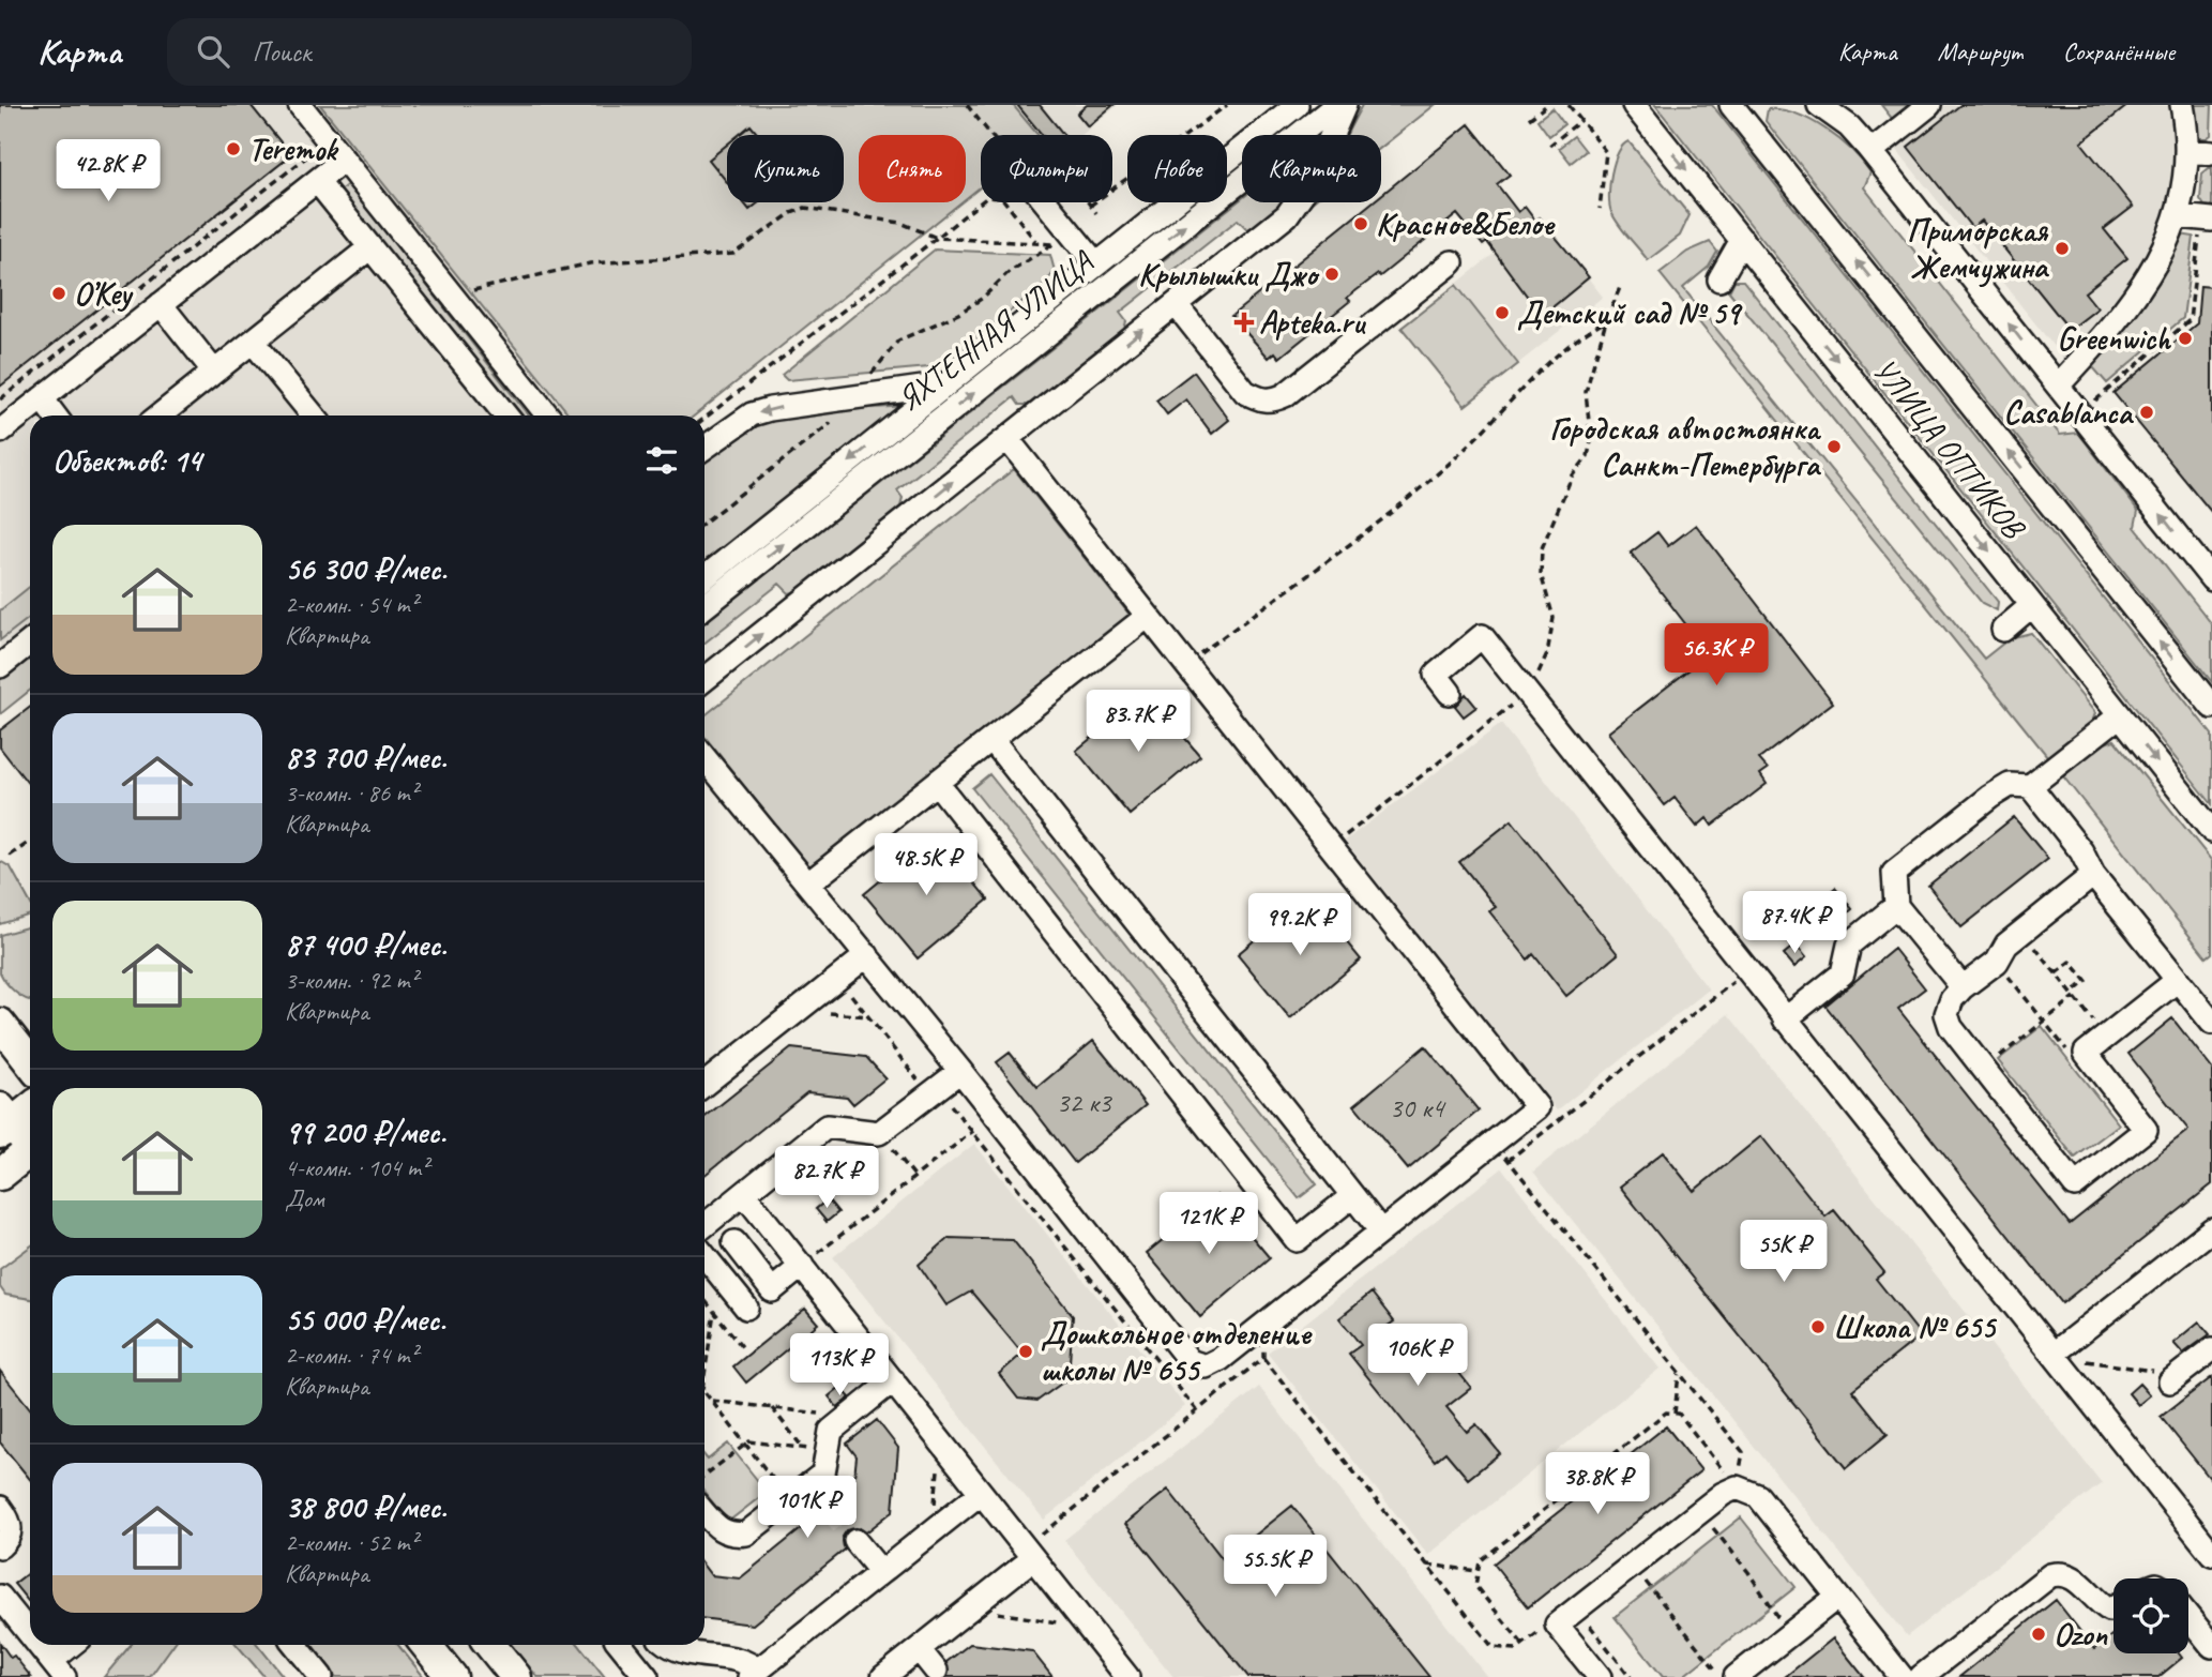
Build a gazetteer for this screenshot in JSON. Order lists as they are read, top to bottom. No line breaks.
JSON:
{"streets":{"street":["ЯХТЕННАЯ УЛИЦА","УЛИЦА ОПТИКОВ"]},"places":{"other":["Teremok","Красное&Белое","Приморская Жемчужина","Крылышки Джо","O’Key","Детский сад № 59","Greenwich","Casablanca","Городская автостоянка Санкт-Петербурга","Школа № 655","Дошкольное отделение школы № 655","Ozon"],"health":["Apteka.ru"]},"house_numbers":["32 к3","30 к4"],"page":{"header":"Карта","search":"Поиск","nav":["Карта","Маршрут","Сохранённые"],"chip":["Купить","Снять","Фильтры","Новое","Квартира"],"price":["42.8K ₽","56.3K ₽","83.7K ₽","48.5K ₽","87.4K ₽","99.2K ₽","82.7K ₽","121K ₽","55K ₽","106K ₽","113K ₽","38.8K ₽","101K ₽","55.5K ₽"],"heading":"Объектов: 14","list":[{"name":"56 300 ₽/мес.","note":"2-комн. · 54 m² · Квартира"},{"name":"83 700 ₽/мес.","note":"3-комн. · 86 m² · Квартира"},{"name":"87 400 ₽/мес.","note":"3-комн. · 92 m² · Квартира"},{"name":"99 200 ₽/мес.","note":"4-комн. · 104 m² · Дом"},{"name":"55 000 ₽/мес.","note":"2-комн. · 74 m² · Квартира"},{"name":"38 800 ₽/мес.","note":"2-комн. · 52 m² · Квартира"}]}}
